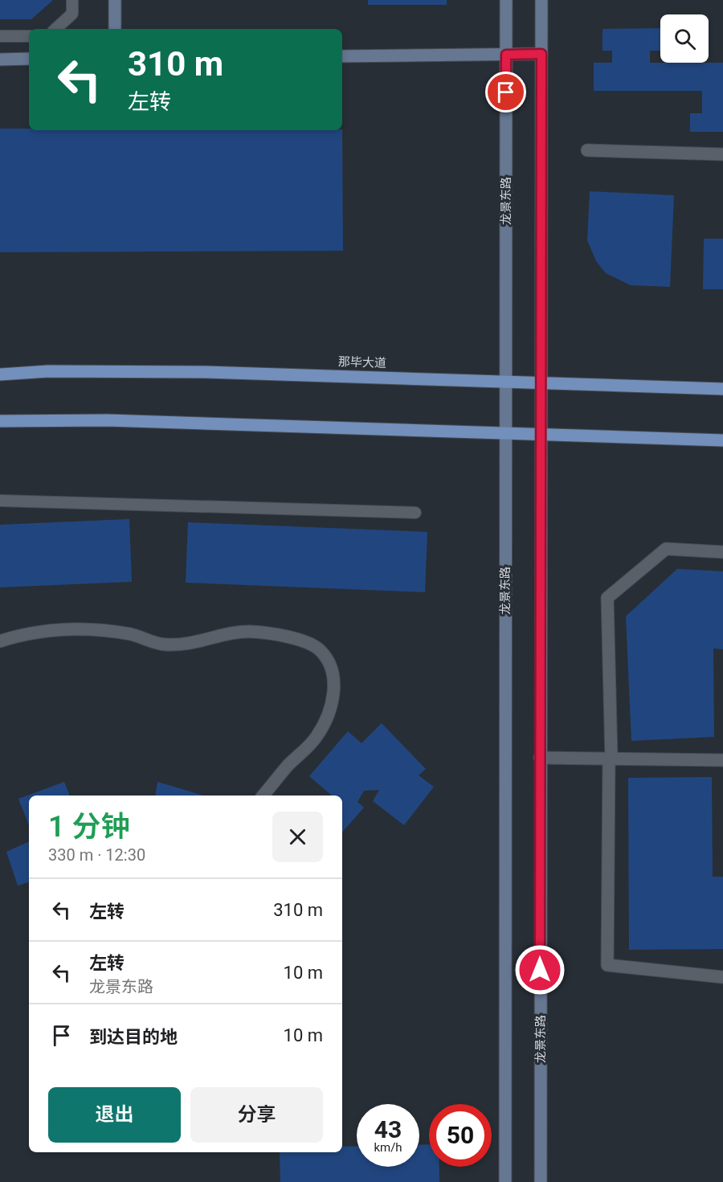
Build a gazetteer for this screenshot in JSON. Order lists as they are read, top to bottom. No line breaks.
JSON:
{"streets":{"main road":["龙景东路","那毕大道"]},"crossings":[["龙景东路","那毕大道"]],"page":{"turn":["310 m","左转"],"heading":["1 分钟","330 m · 12:30"],"list":[{"name":"左转","value":"310 m"},{"name":"左转","note":"龙景东路","value":"10 m"},{"name":"到达目的地","value":"10 m"}],"buttons":["退出","分享"],"speed":"43 km/h","limit":"50"}}
